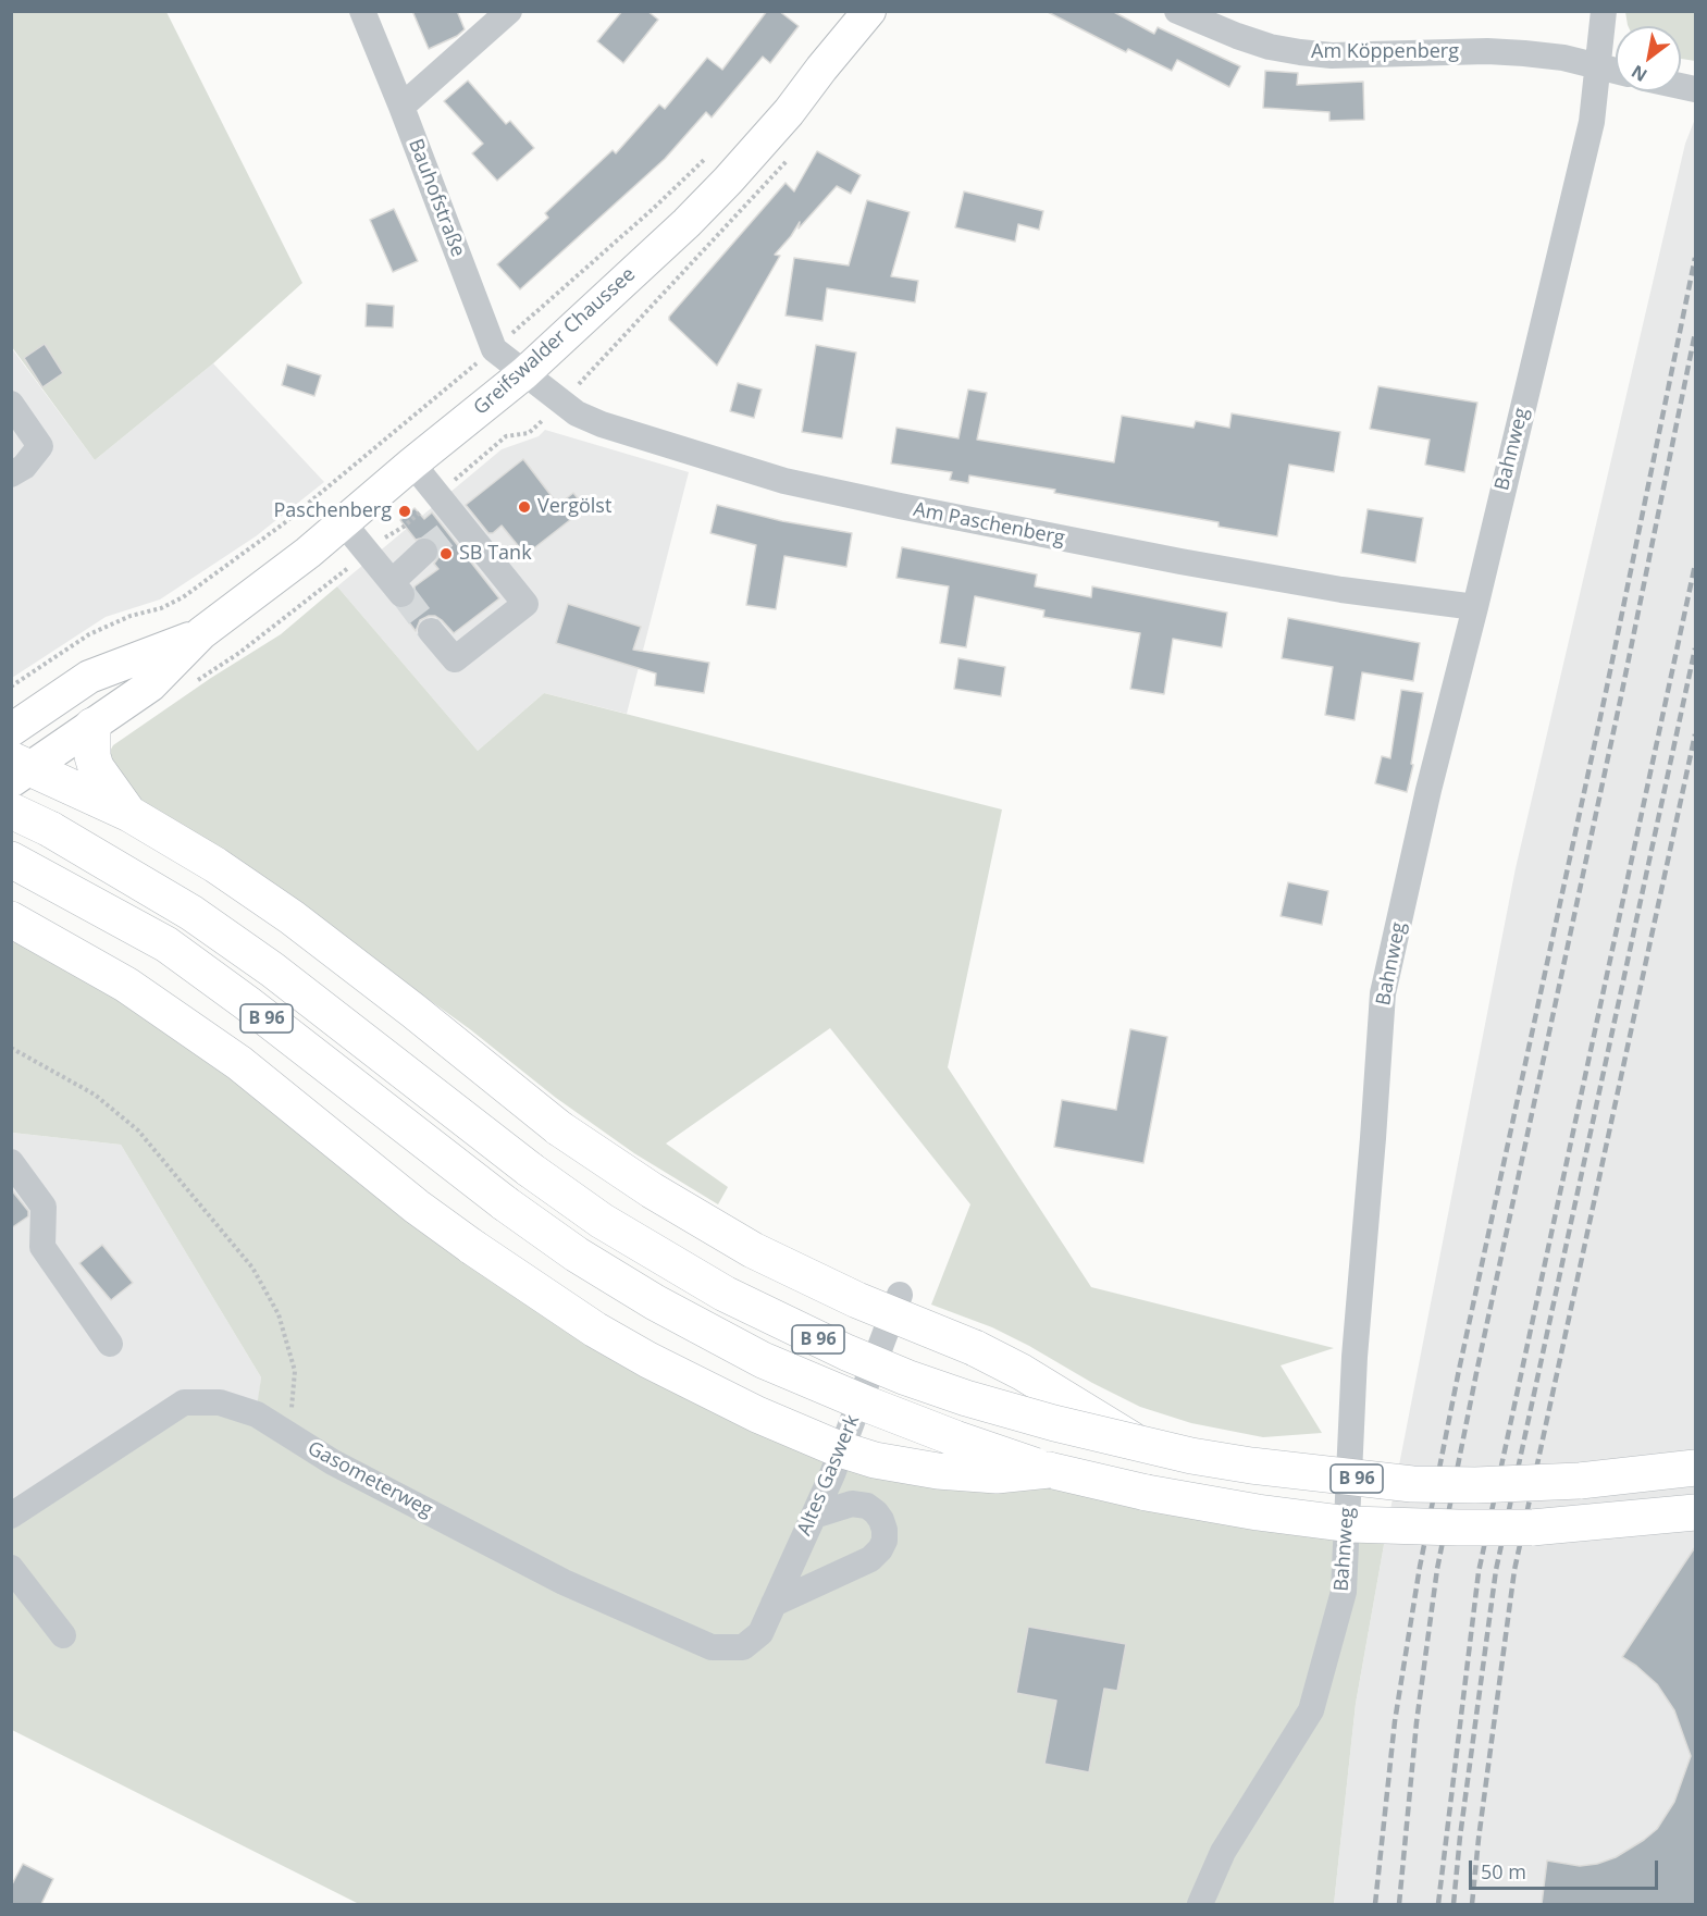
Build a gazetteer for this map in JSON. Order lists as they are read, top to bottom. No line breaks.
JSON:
{"streets":{"highway":["B 96"],"main road":["Greifswalder Chaussee"],"street":["Am Köppenberg","Bauhofstraße","Bahnweg","Am Paschenberg","Altes Gaswerk","Gasometerweg"]},"crossings":[["Am Köppenberg","Bahnweg"],["Greifswalder Chaussee","Am Paschenberg"],["Bahnweg","Am Paschenberg"],["Altes Gaswerk","Gasometerweg"]],"places":["Vergölst","Paschenberg","SB Tank"],"scale_bar":"50 m","north":"bottom left"}
